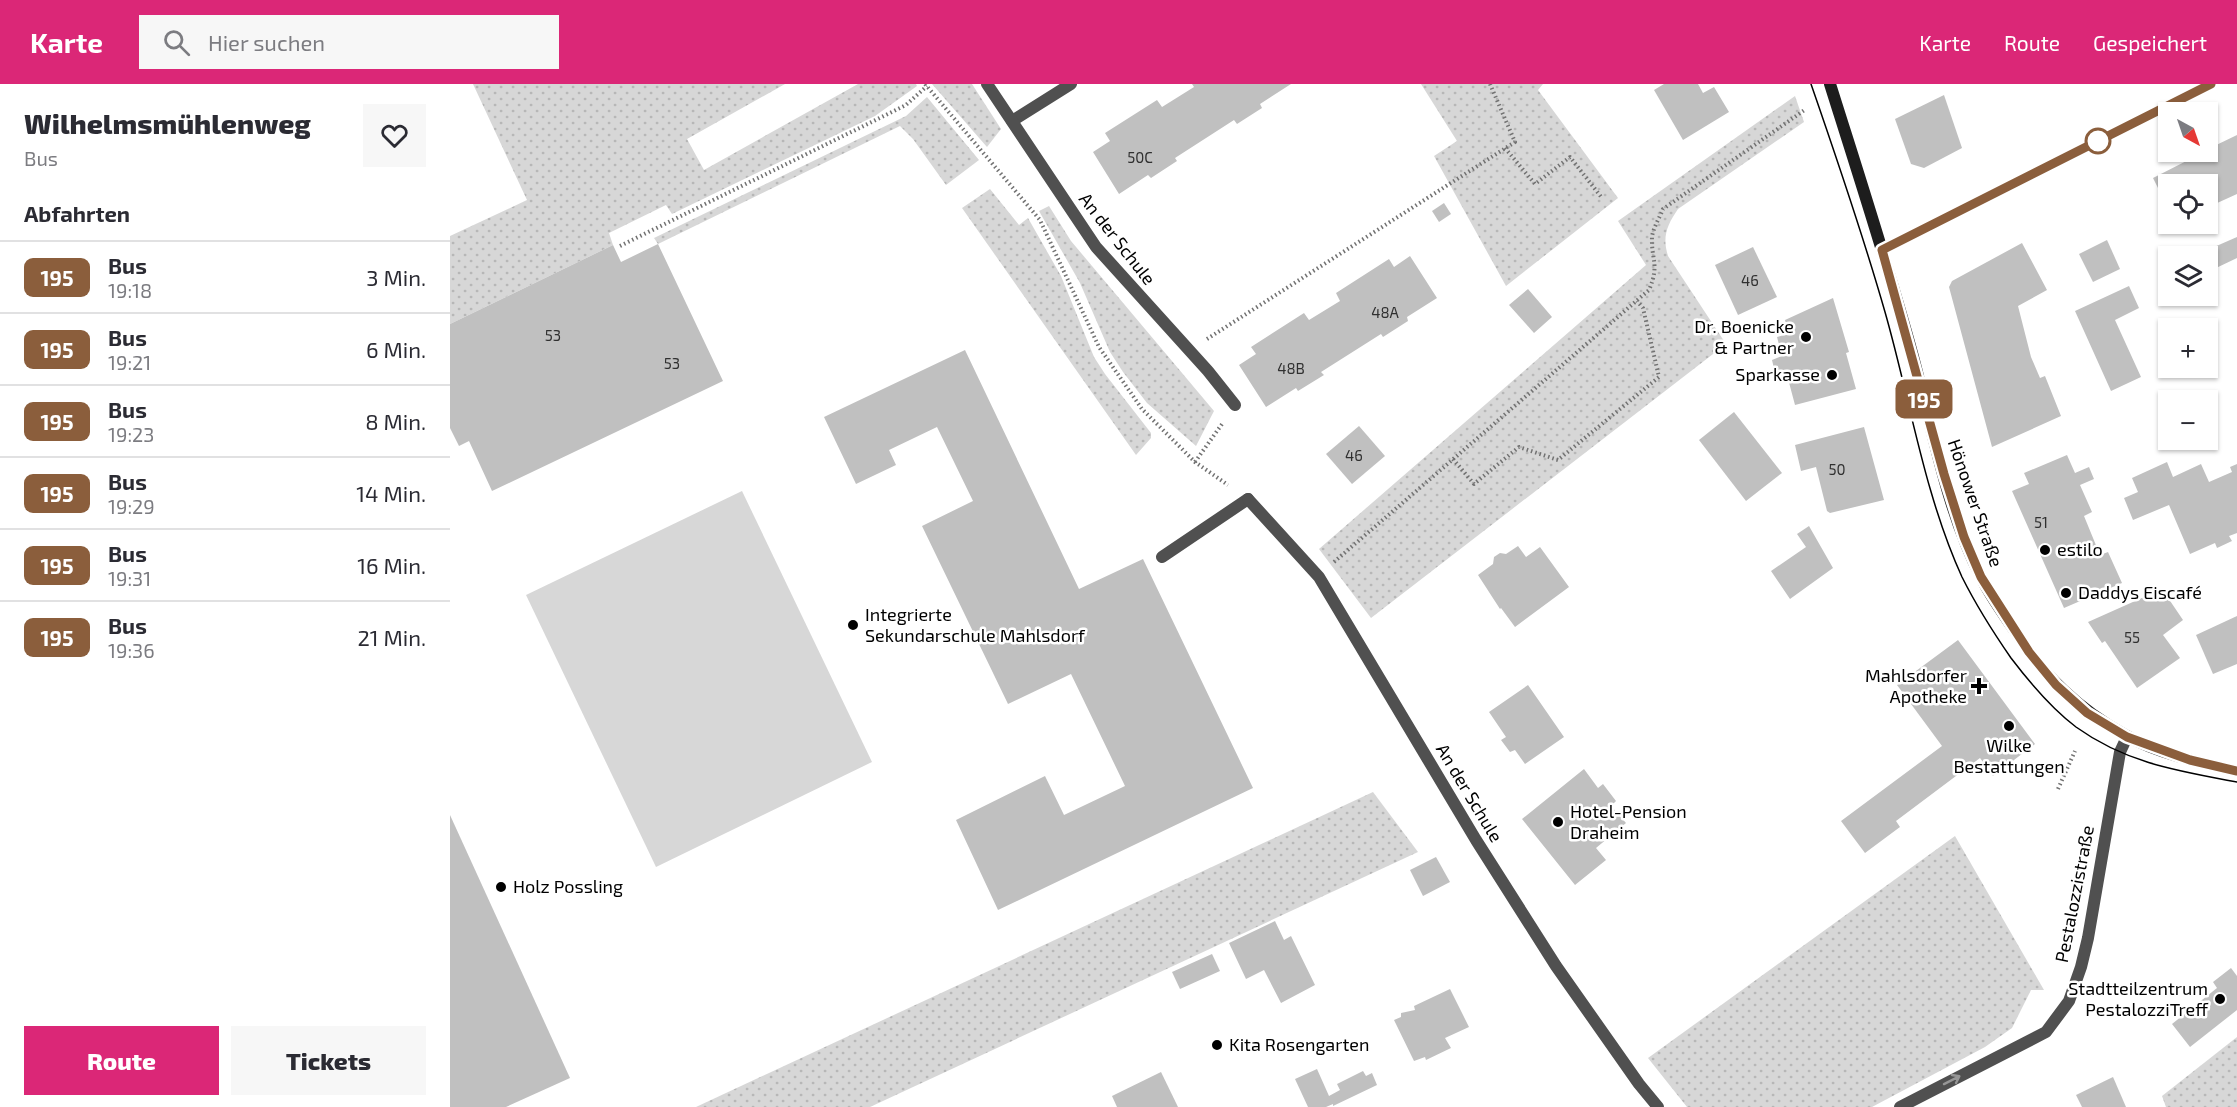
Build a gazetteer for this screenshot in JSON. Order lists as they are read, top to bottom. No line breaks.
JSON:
{"streets":{"main road":["Hönower Straße"],"street":["An der Schule","Pestalozzistraße"]},"crossings":[["Hönower Straße","Pestalozzistraße"]],"one_way":["Pestalozzistraße"],"places":{"other":["Dr. Boenicke & Partner","Sparkasse","estilo","Daddys Eiscafé","Integrierte Sekundarschule Mahlsdorf","Wilke Bestattungen","Hotel-Pension Draheim","Holz Possling","Stadtteilzentrum PestalozziTreff","Kita Rosengarten"],"health":["Mahlsdorfer Apotheke"]},"lines":["bus line 195"],"house_numbers":["50C","46","48A","53","53","48B","46","50","51","55"],"north":"bottom right","page":{"header":"Karte","search":"Hier suchen","nav":["Karte","Route","Gespeichert"],"heading":[["Wilhelmsmühlenweg","Bus"],"Abfahrten"],"on_map":"195","map_buttons":["+","−"],"list":[{"mark":"195","name":"Bus","note":"19:18","value":"3 Min."},{"mark":"195","name":"Bus","note":"19:21","value":"6 Min."},{"mark":"195","name":"Bus","note":"19:23","value":"8 Min."},{"mark":"195","name":"Bus","note":"19:29","value":"14 Min."},{"mark":"195","name":"Bus","note":"19:31","value":"16 Min."},{"mark":"195","name":"Bus","note":"19:36","value":"21 Min."}],"buttons":["Route","Tickets"]}}
